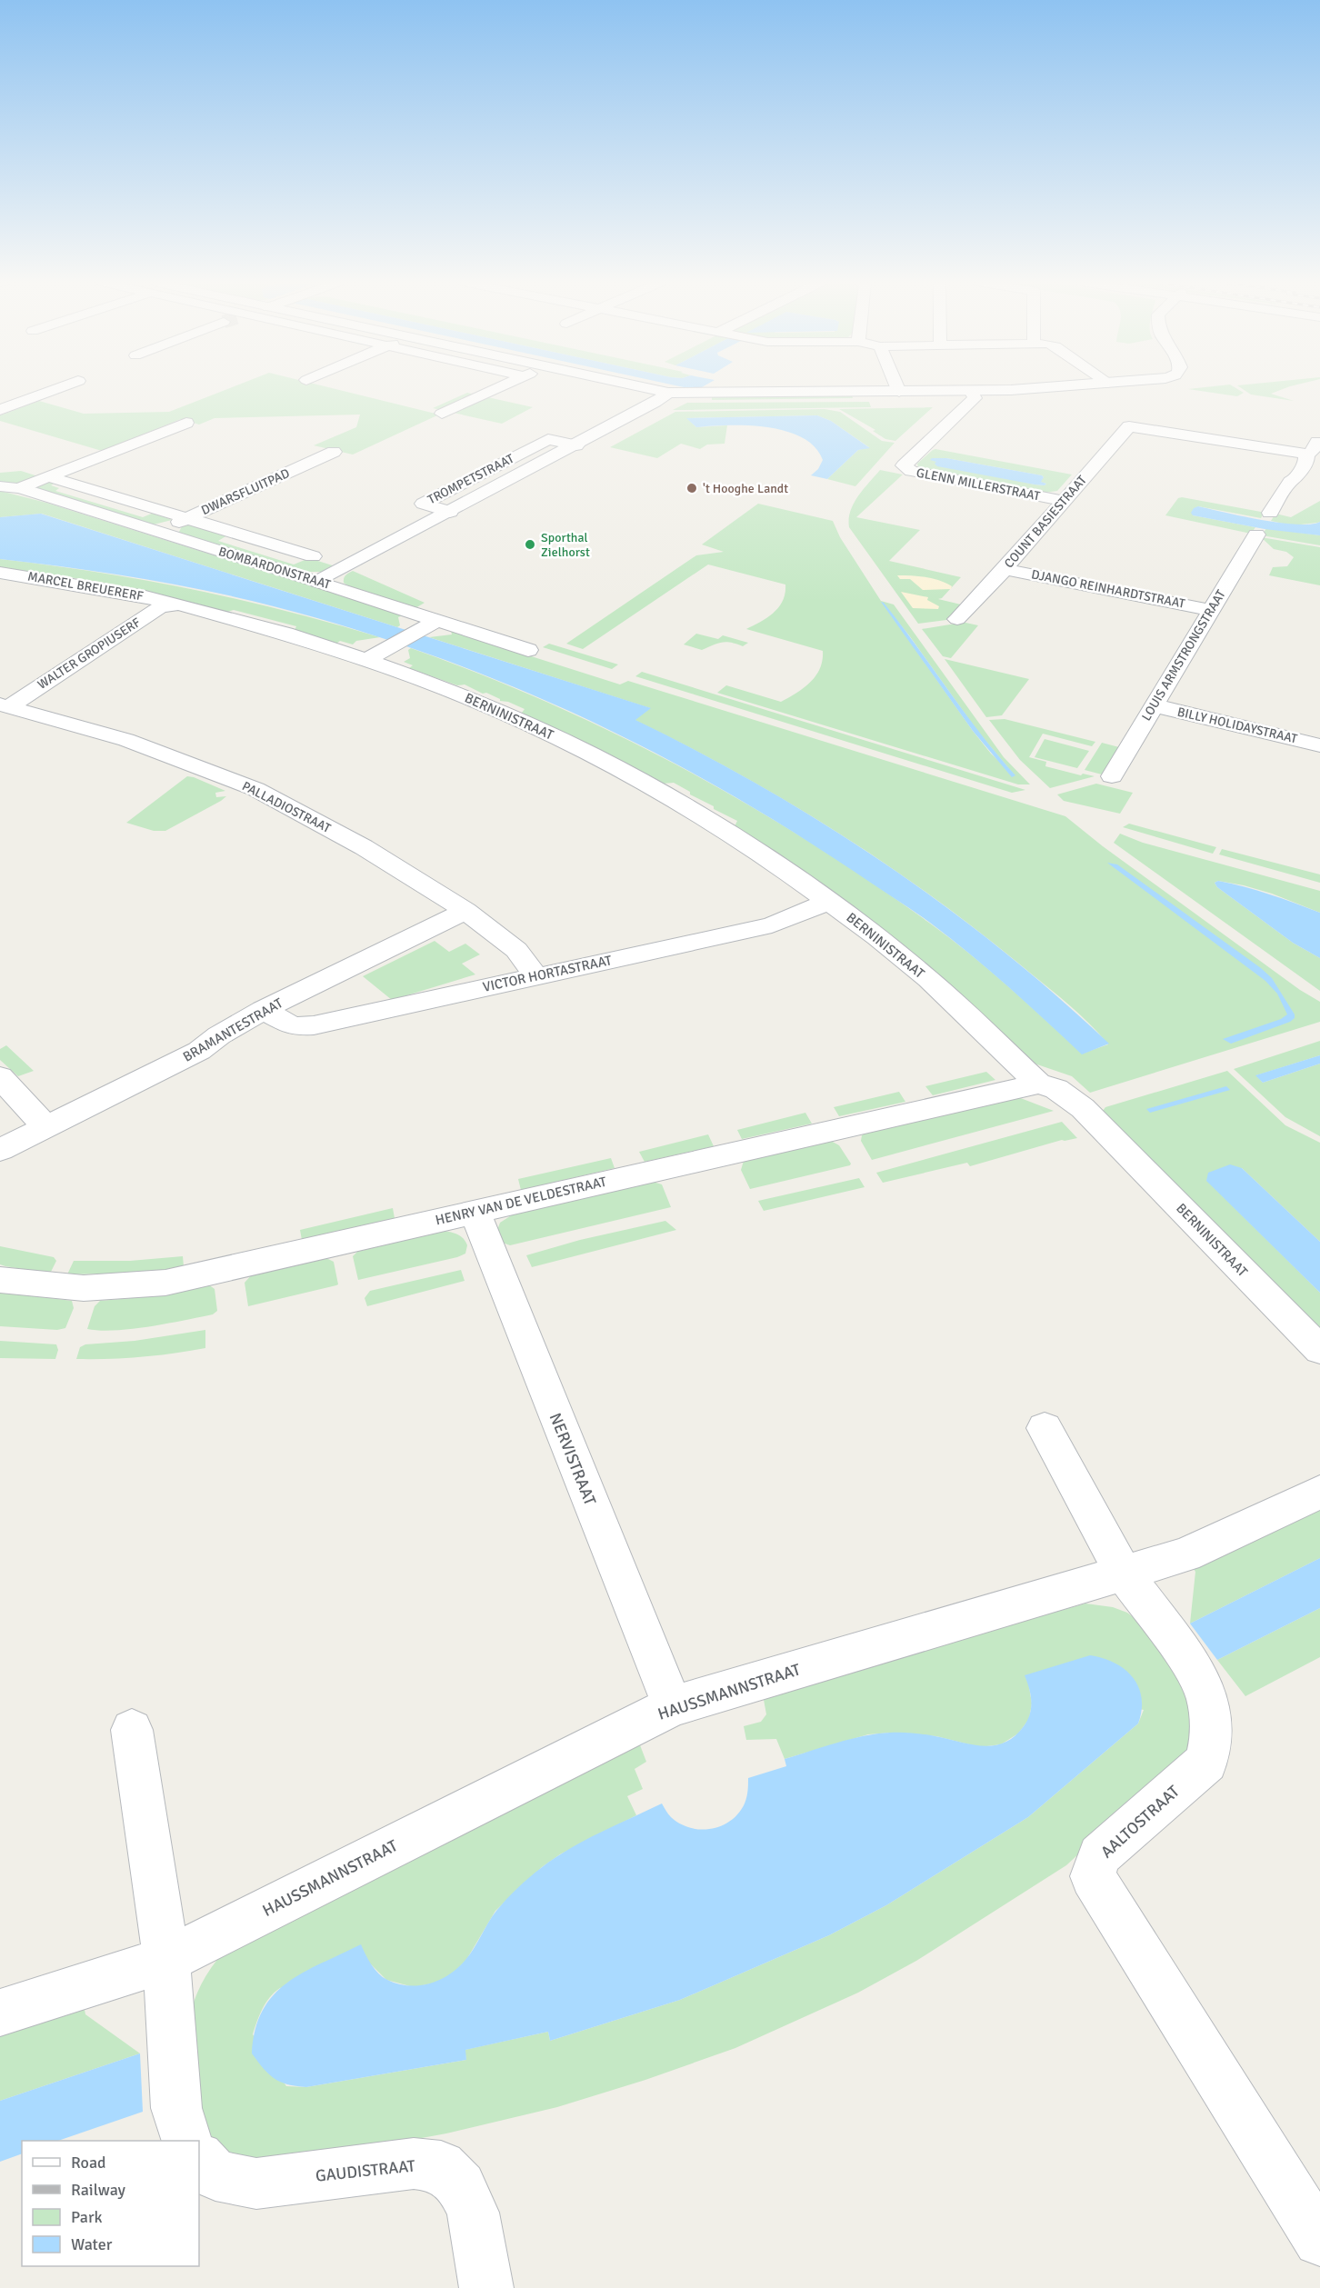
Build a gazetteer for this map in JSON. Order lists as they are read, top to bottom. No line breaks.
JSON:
{"streets":{"street":["TROMPETSTRAAT","GLENN MILLERSTRAAT","DWARSFLUITPAD","COUNT BASIESTRAAT","BOMBARDONSTRAAT","MARCEL BREUERERF","DJANGO REINHARDTSTRAAT","WALTER GROPIUSERF","LOUIS ARMSTRONGSTRAAT","BERNINISTRAAT","BILLY HOLIDAYSTRAAT","PALLADIOSTRAAT","VICTOR HORTASTRAAT","BRAMANTESTRAAT","HENRY VAN DE VELDESTRAAT","NERVISTRAAT","HAUSSMANNSTRAAT","AALTOSTRAAT","GAUDISTRAAT"]},"crossings":[["TROMPETSTRAAT","BOMBARDONSTRAAT"],["GLENN MILLERSTRAAT","COUNT BASIESTRAAT"],["DWARSFLUITPAD","BOMBARDONSTRAAT"],["COUNT BASIESTRAAT","DJANGO REINHARDTSTRAAT"],["MARCEL BREUERERF","WALTER GROPIUSERF"],["MARCEL BREUERERF","BERNINISTRAAT"],["DJANGO REINHARDTSTRAAT","LOUIS ARMSTRONGSTRAAT"],["WALTER GROPIUSERF","BERNINISTRAAT"],["WALTER GROPIUSERF","PALLADIOSTRAAT"],["LOUIS ARMSTRONGSTRAAT","BILLY HOLIDAYSTRAAT"],["BERNINISTRAAT","VICTOR HORTASTRAAT"],["BERNINISTRAAT","HENRY VAN DE VELDESTRAAT"],["PALLADIOSTRAAT","VICTOR HORTASTRAAT"],["PALLADIOSTRAAT","BRAMANTESTRAAT"],["VICTOR HORTASTRAAT","BRAMANTESTRAAT"],["HENRY VAN DE VELDESTRAAT","NERVISTRAAT"],["NERVISTRAAT","HAUSSMANNSTRAAT"],["HAUSSMANNSTRAAT","AALTOSTRAAT"]],"places":["'t Hooghe Landt","Sporthal Zielhorst"],"legend":["Road","Railway","Park","Water"]}
